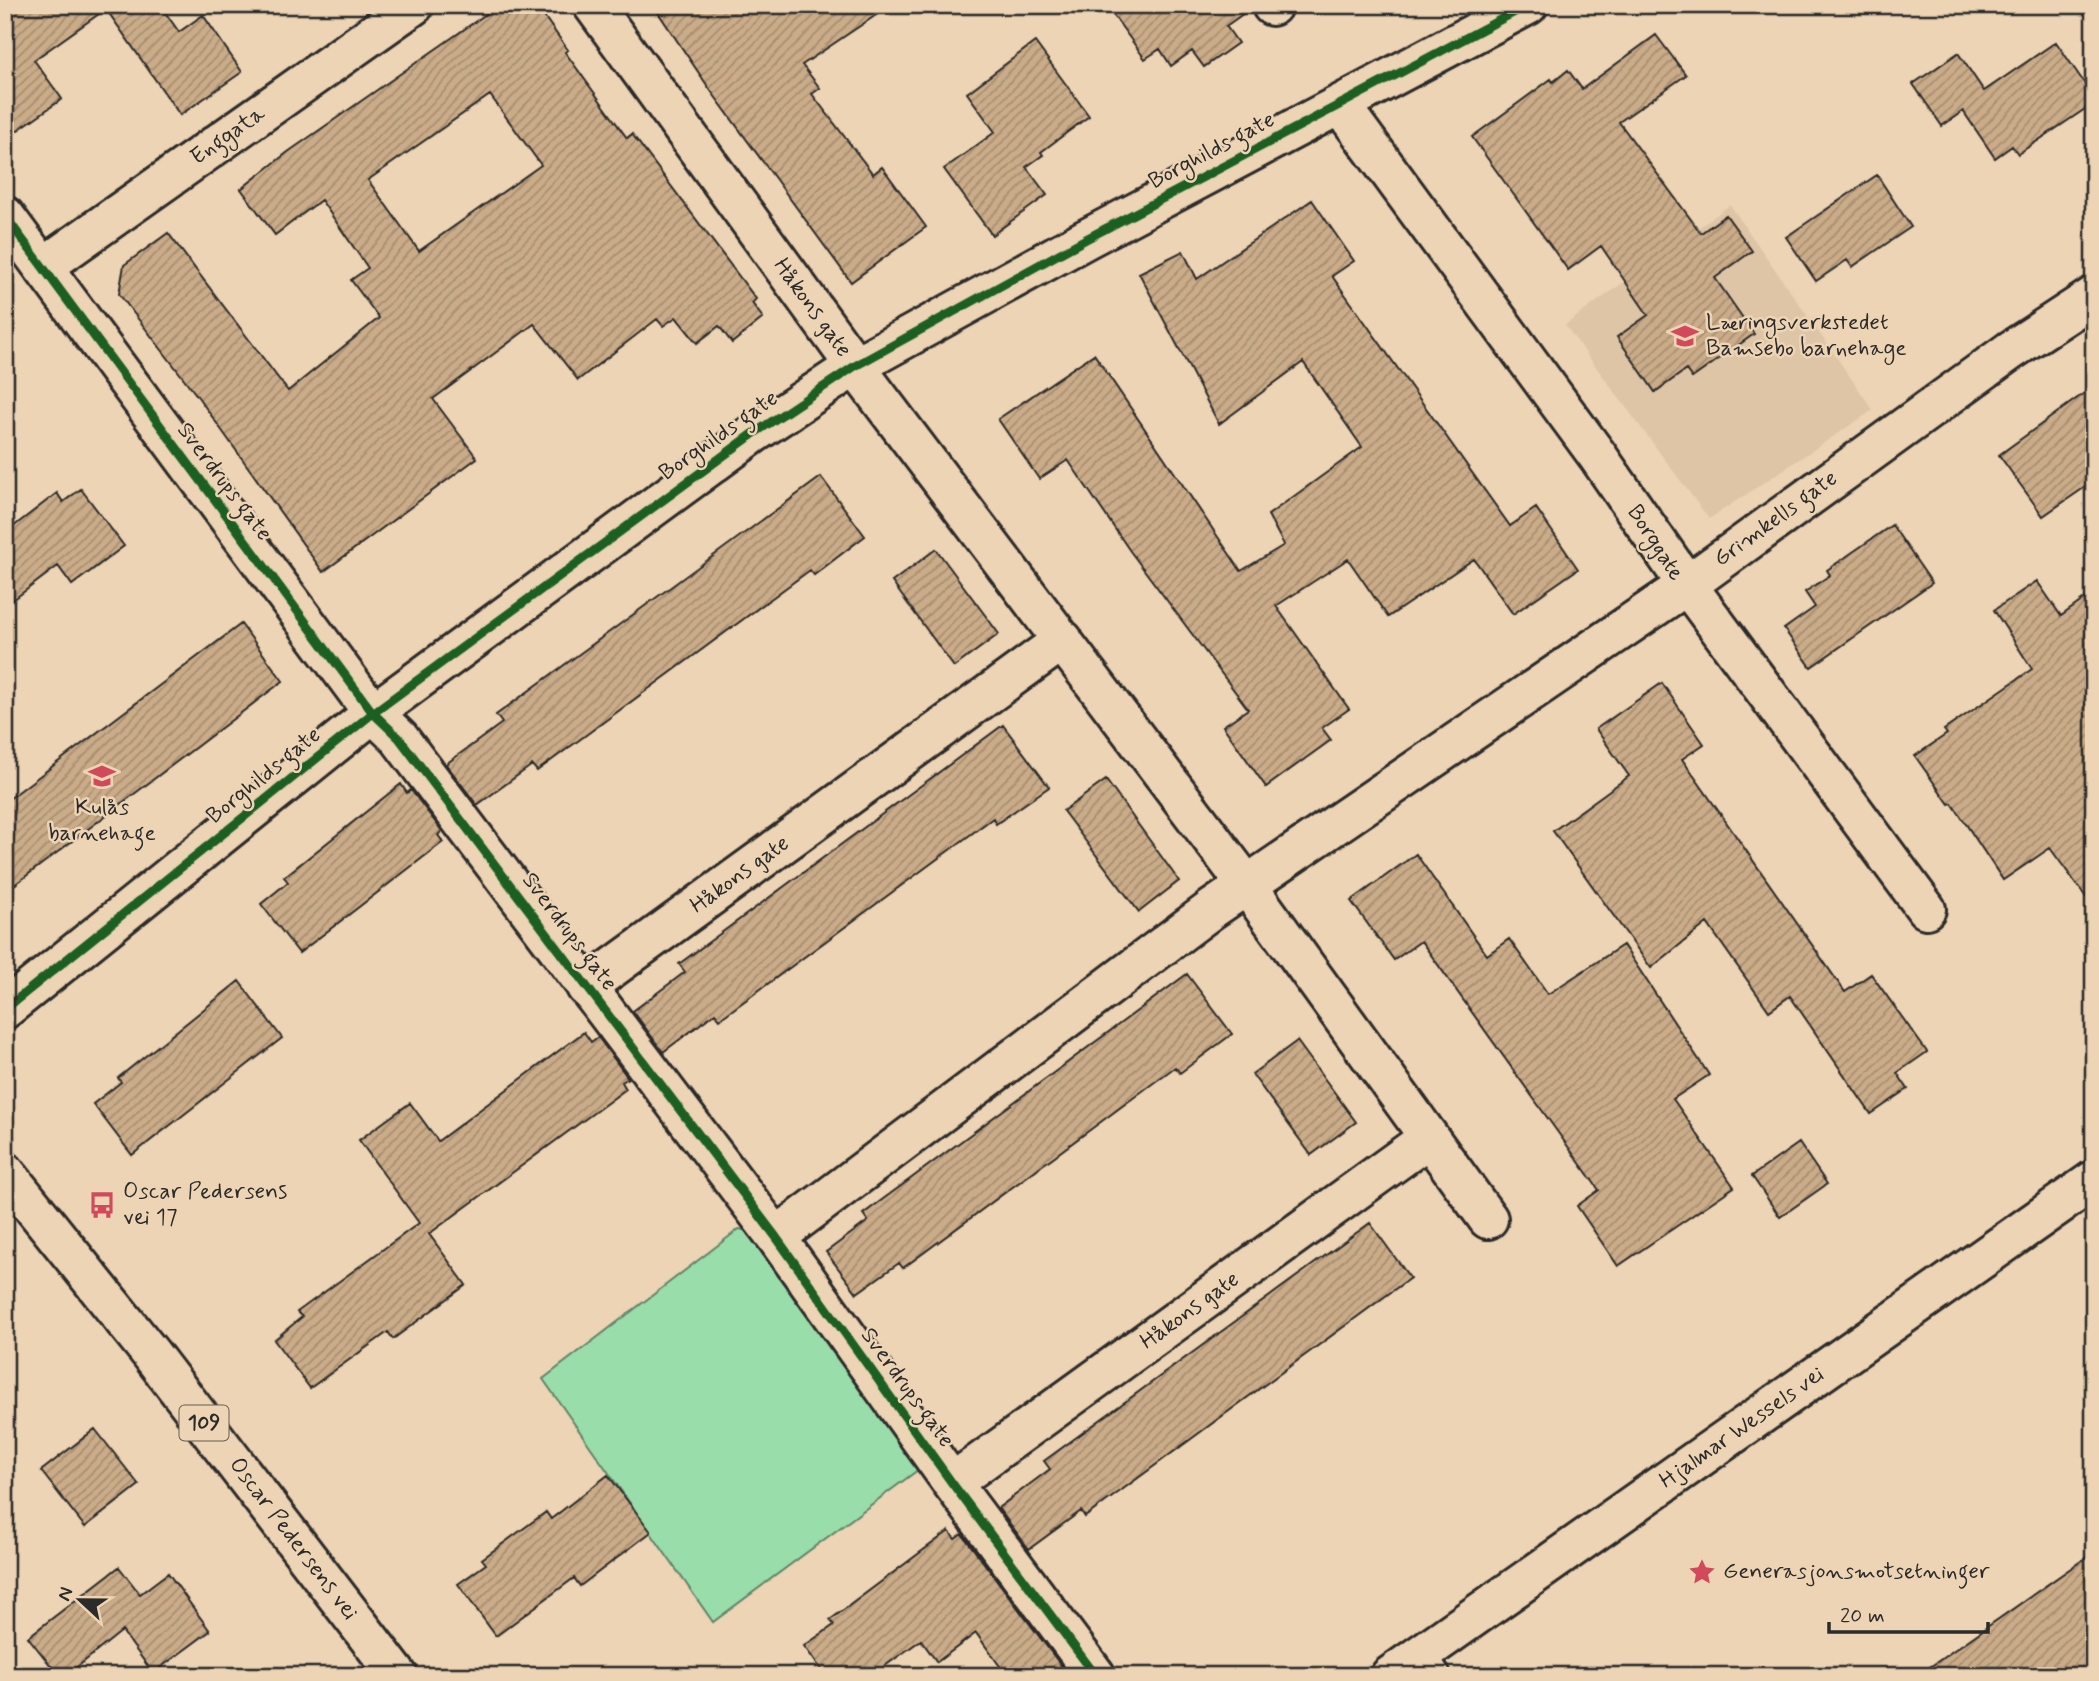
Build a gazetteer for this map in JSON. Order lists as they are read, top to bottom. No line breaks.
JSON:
{"streets":{"street":["Enggata","Borghilds gate","Håkons gate","Sverdrups gate","Grimkells gate","Borggate","109","Hjalmar Wessels vei","Oscar Pedersens vei"]},"crossings":[["Enggata","Sverdrups gate"],["Borghilds gate","Håkons gate"],["Borghilds gate","Sverdrups gate"],["Borghilds gate","Borggate"],["Håkons gate","Sverdrups gate"],["Håkons gate","Borggate"],["Grimkells gate","Borggate"]],"places":{"school or university":["Læringsverkstedet Bamsebo barnehage","Kulås barnehage"],"bus stop":["Oscar Pedersens vei 17"],"place":["Generasjonsmotsetninger"]},"scale_bar":"20 m","north":"left"}
